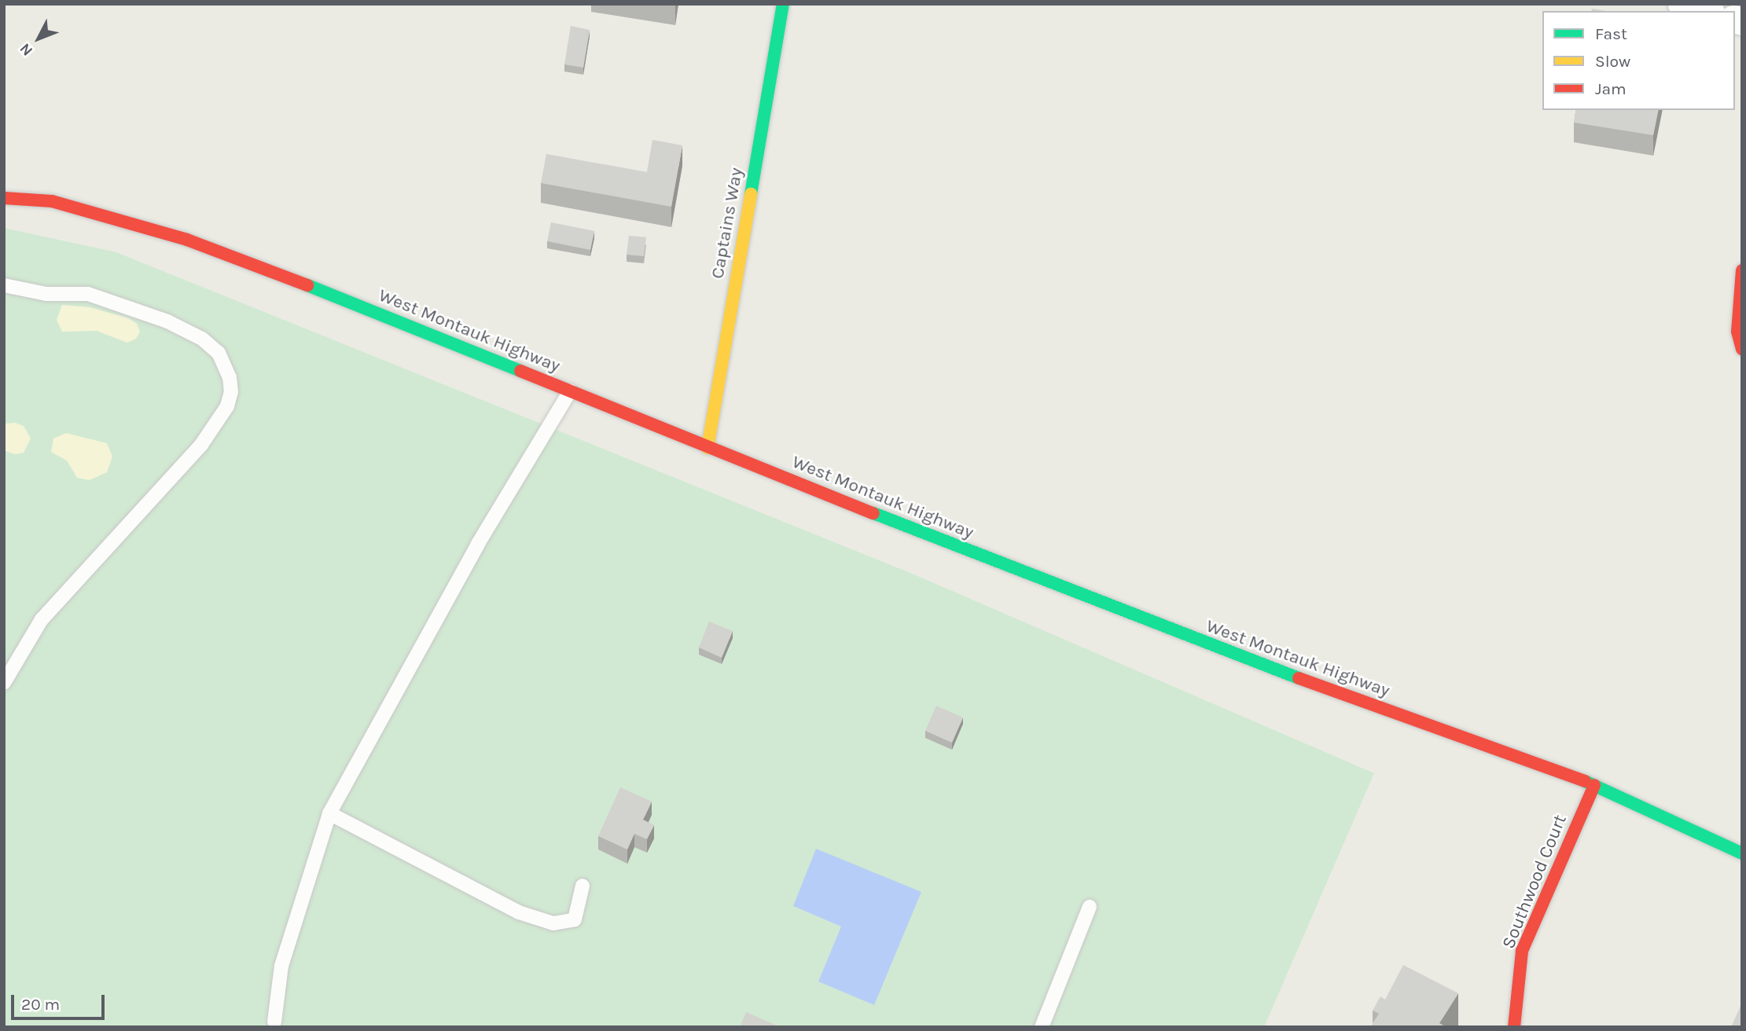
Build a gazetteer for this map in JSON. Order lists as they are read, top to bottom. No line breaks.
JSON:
{"streets":{"main road":["Captains Way","West Montauk Highway","Southwood Court"]},"crossings":[["Captains Way","West Montauk Highway"],["West Montauk Highway","Southwood Court"]],"legend":["Fast","Slow","Jam"],"scale_bar":"20 m","north":"bottom left"}
